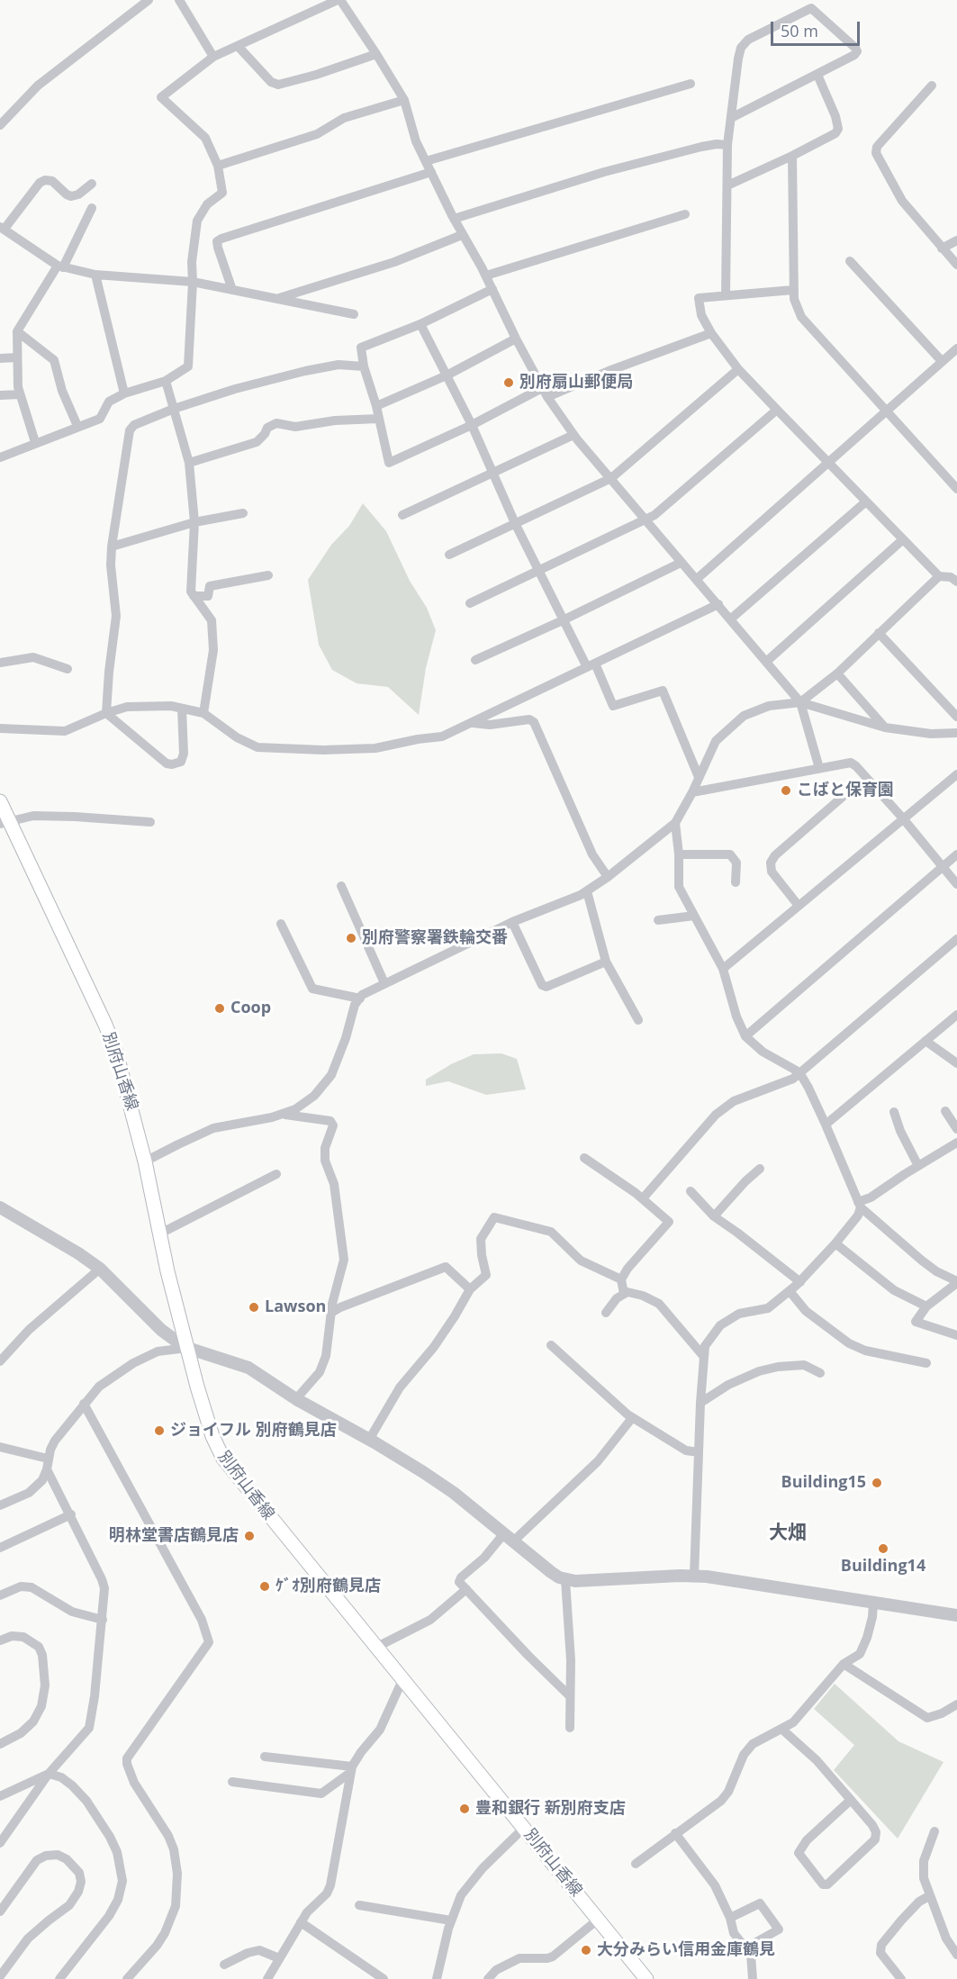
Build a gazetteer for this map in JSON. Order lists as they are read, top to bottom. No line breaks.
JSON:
{"streets":{"main road":["別府山香線"]},"districts":["大畑"],"places":["別府扇山郵便局","こばと保育園","別府警察署鉄輪交番","Coop","Lawson","ジョイフル 別府鶴見店","Building15","明林堂書店鶴見店","Building14","ｹﾞｵ別府鶴見店","豊和銀行 新別府支店","大分みらい信用金庫鶴見"],"scale_bar":"50 m"}
